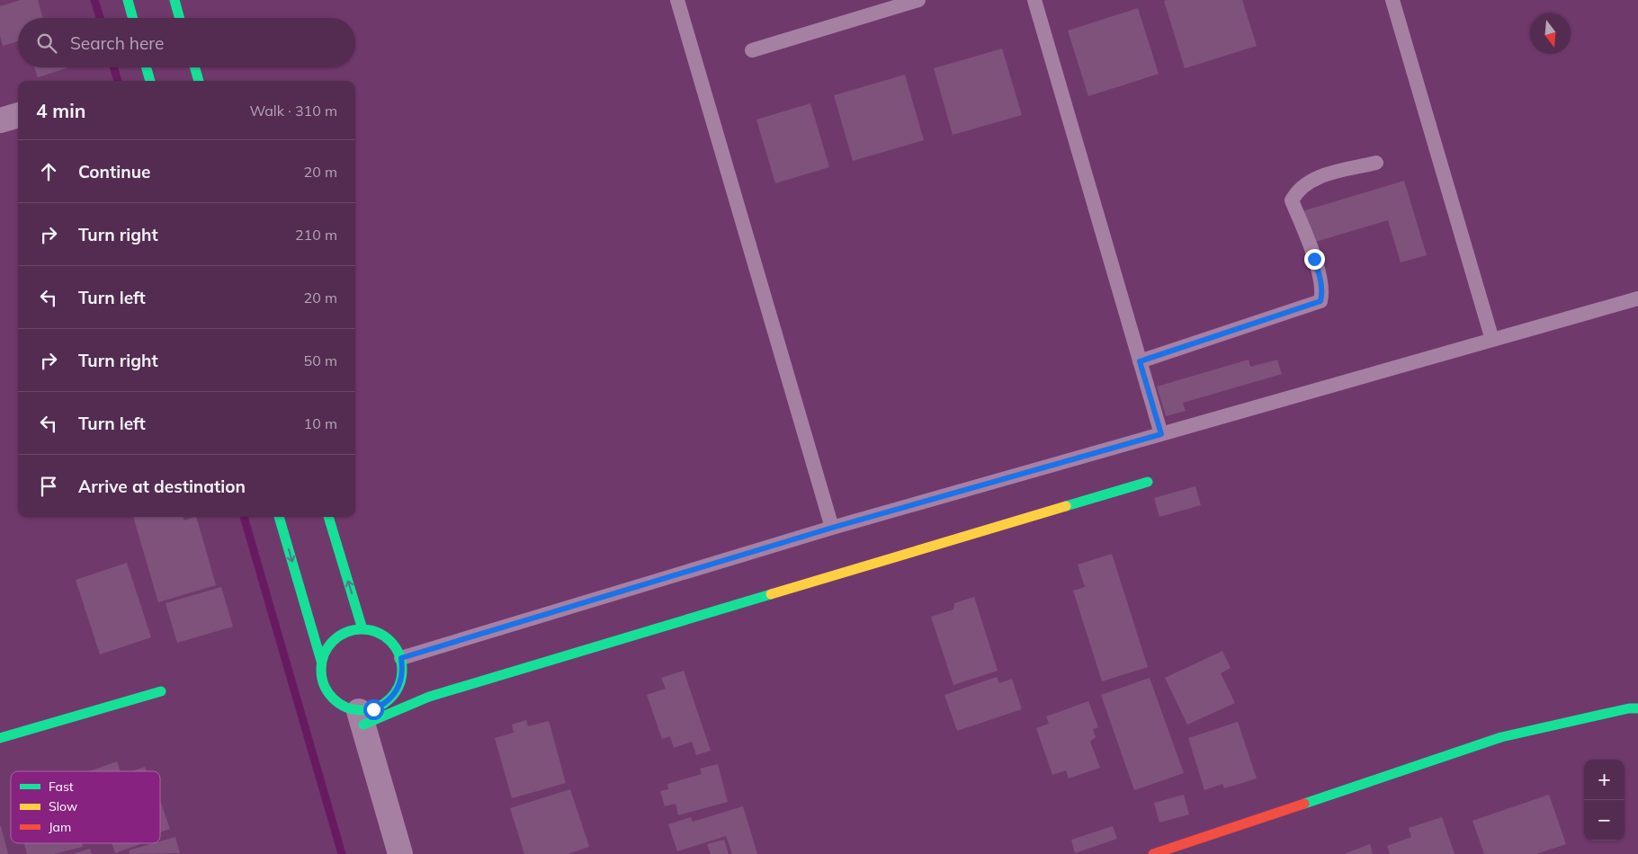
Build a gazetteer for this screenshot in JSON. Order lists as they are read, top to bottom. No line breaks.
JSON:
{"legend":["Fast","Slow","Jam"],"north":"bottom","page":{"search":"Search here","heading":["4 min","Walk · 310 m"],"list":[["Continue","20 m"],["Turn right","210 m"],["Turn left","20 m"],["Turn right","50 m"],["Turn left","10 m"],"Arrive at destination"],"map_buttons":["+","−"]}}
